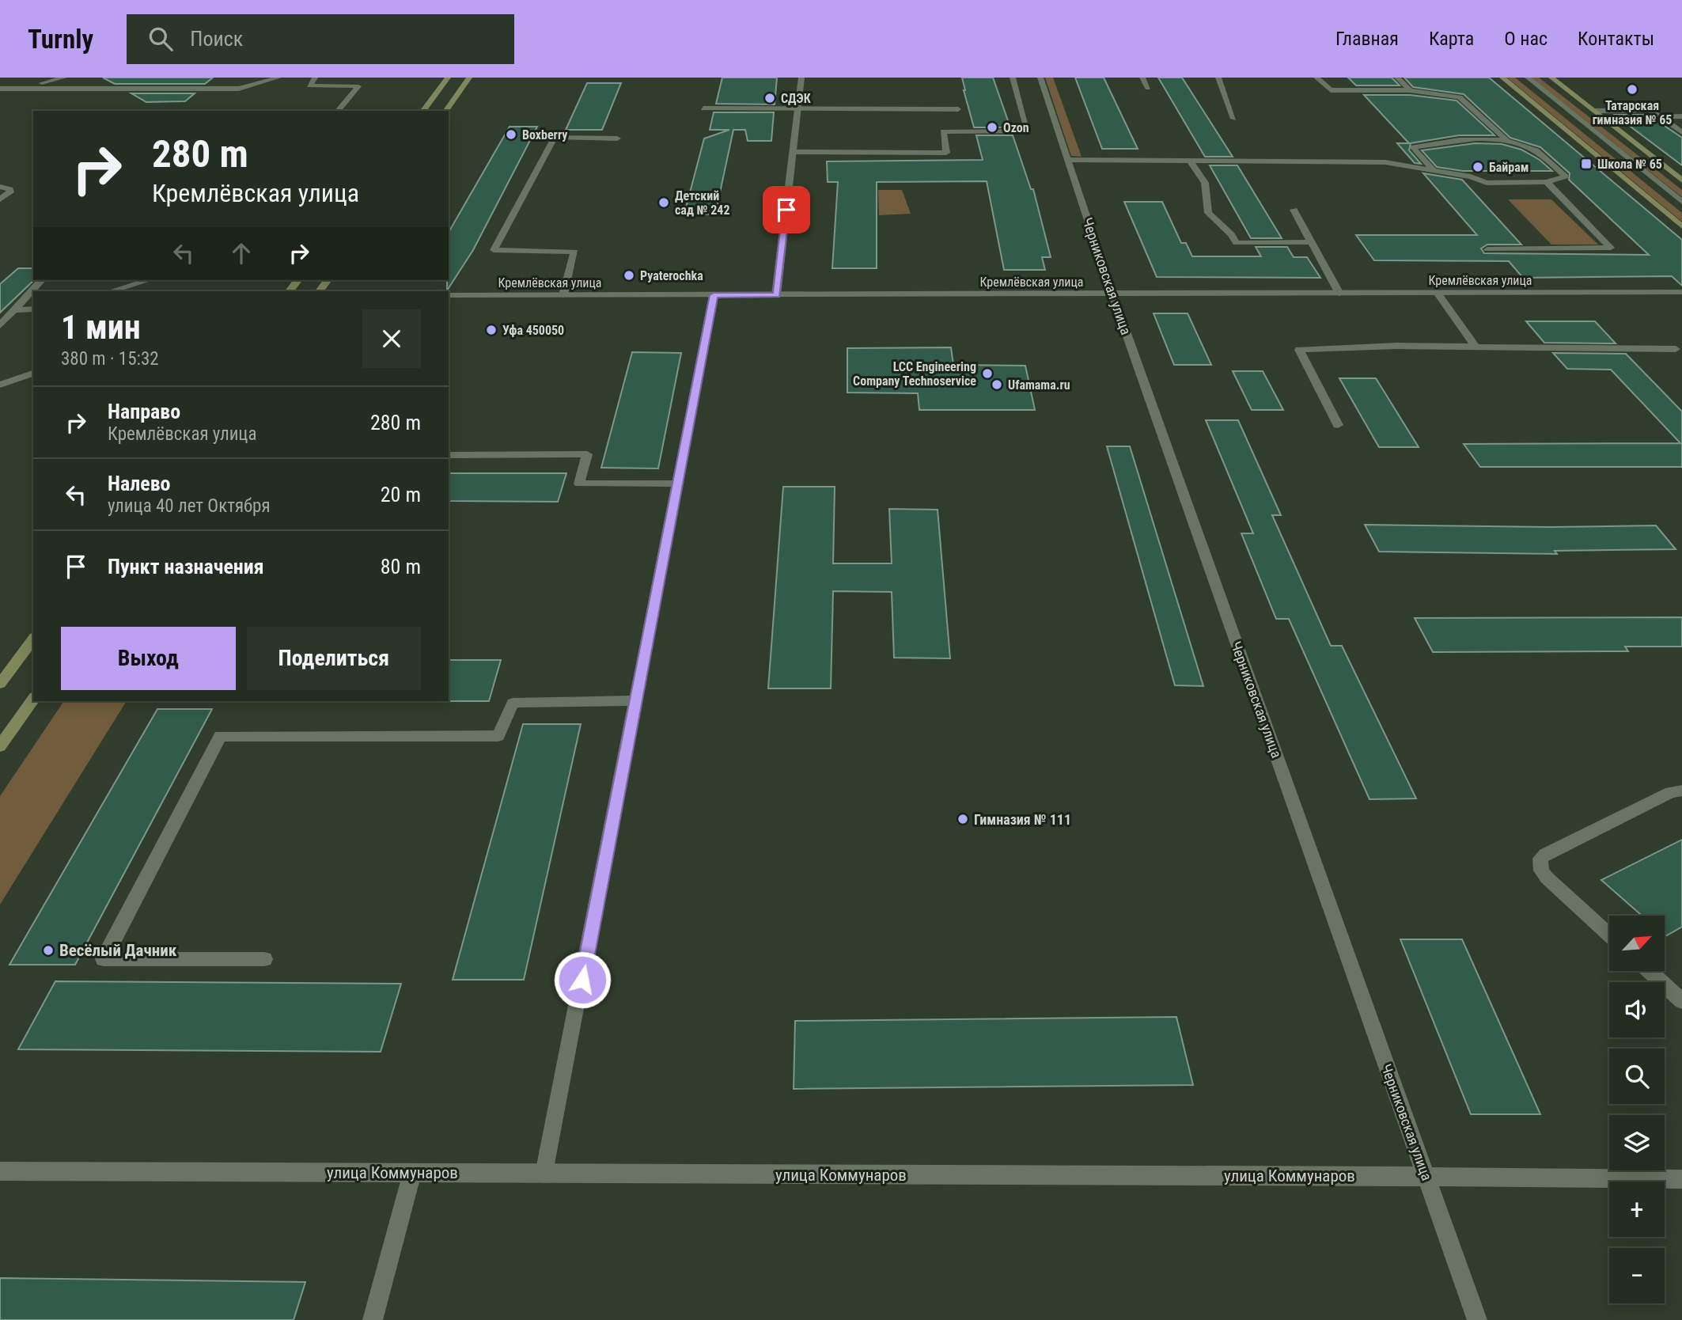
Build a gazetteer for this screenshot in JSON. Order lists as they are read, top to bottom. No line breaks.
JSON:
{"streets":{"street":["Черниковская улица","Кремлёвская улица","улица Коммунаров"]},"crossings":[["Черниковская улица","Кремлёвская улица"],["Черниковская улица","улица Коммунаров"]],"places":{"other":["Татарская гимназия № 65","СДЭК","Ozon","Boxberry","Байрам","Детский сад № 242","Pyaterochka","Уфа 450050","LCC Engineering Company Technoservice","Ufamama.ru","Гимназия № 111","Весёлый Дачник"],"transit":["Школа № 65"]},"north":"top right","page":{"header":"Turnly","search":"Поиск","nav":["Главная","Карта","О нас","Контакты"],"turn":["280 m","Кремлёвская улица"],"heading":["1 мин","380 m · 15:32"],"list":[{"name":"Направо","note":"Кремлёвская улица","value":"280 m"},{"name":"Налево","note":"улица 40 лет Октября","value":"20 m"},{"name":"Пункт назначения","value":"80 m"}],"buttons":["Выход","Поделиться"],"map_buttons":["+","−"]}}
